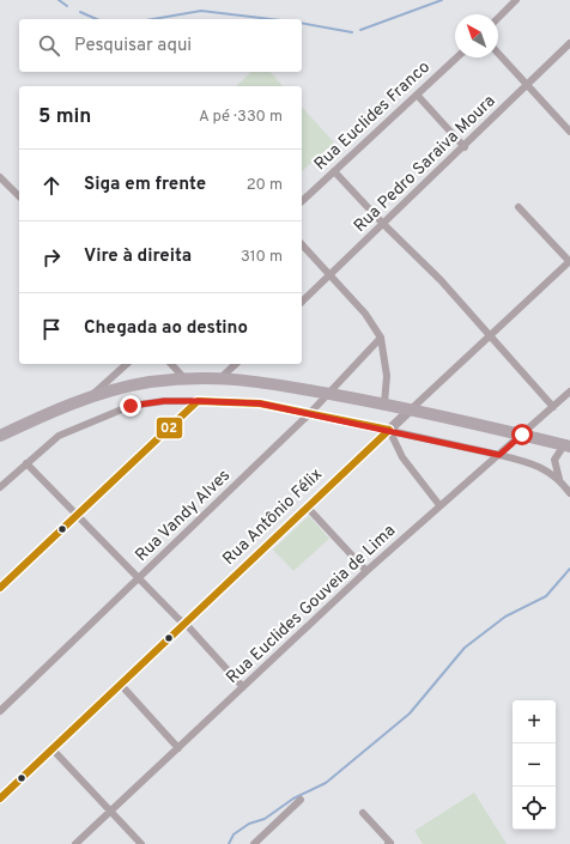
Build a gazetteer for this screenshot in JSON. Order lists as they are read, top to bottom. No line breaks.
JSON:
{"streets":{"main road":["Rua Antônio Félix"],"street":["Rua Euclides Franco","Rua Pedro Saraiva Moura","Rua Vandy Alves","Rua Euclides Gouveia de Lima"]},"lines":["transit line 02"],"north":"top left","page":{"search":"Pesquisar aqui","heading":["5 min","A pé · 330 m"],"list":[["Siga em frente","20 m"],["Vire à direita","310 m"],"Chegada ao destino"],"map_buttons":["+","−"]}}
